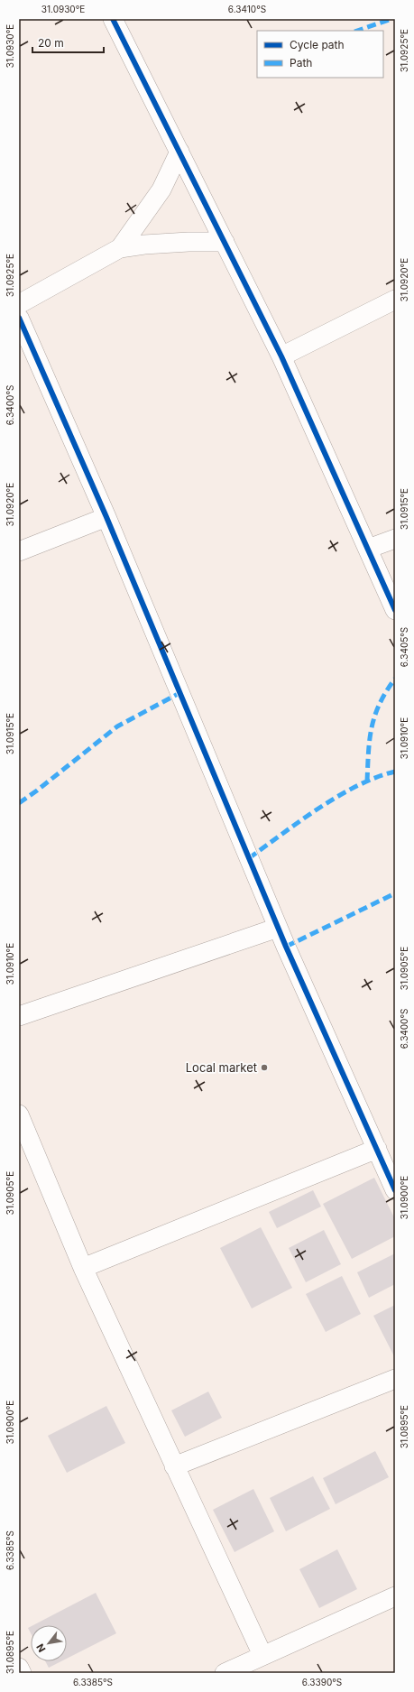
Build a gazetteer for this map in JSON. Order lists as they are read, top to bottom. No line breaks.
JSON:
{"places":["Local market"],"legend":["Cycle path","Path"],"scale_bar":"20 m","north":"bottom left","coordinates":["31.0930°E","6.3410°S","31.0925°E","31.0920°E","6.3400°S","31.0915°E","6.3405°S","31.0910°E","31.0905°E","31.0900°E","31.0895°E","6.3385°S","6.3390°S"]}
